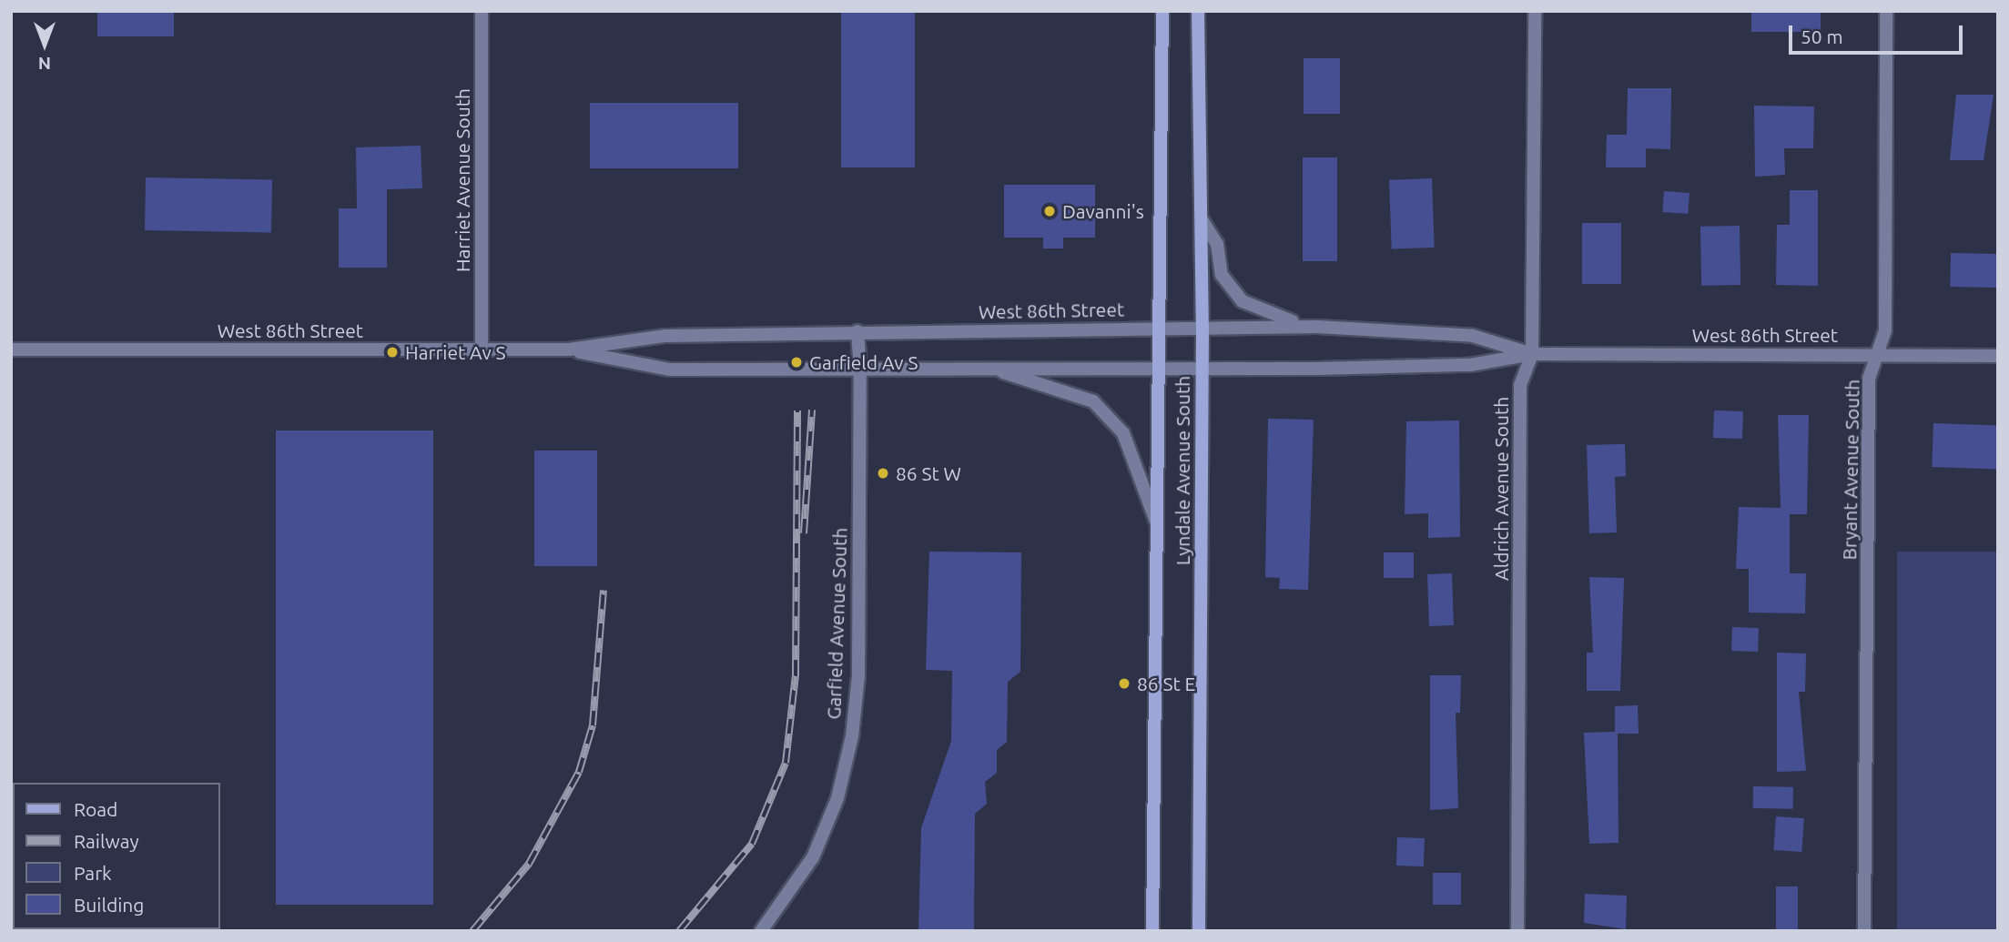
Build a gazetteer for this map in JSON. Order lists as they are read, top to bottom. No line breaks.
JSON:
{"streets":{"main road":["Lyndale Avenue South"],"street":["Harriet Avenue South","West 86th Street","Bryant Avenue South","Aldrich Avenue South","Garfield Avenue South"]},"crossings":[["Harriet Avenue South","West 86th Street"],["West 86th Street","Bryant Avenue South"],["West 86th Street","Lyndale Avenue South"],["West 86th Street","Aldrich Avenue South"],["West 86th Street","Garfield Avenue South"]],"places":["Davanni's","Harriet Av S","Garfield Av S","86 St W","86 St E"],"legend":["Road","Railway","Park","Building"],"scale_bar":"50 m","north":"bottom"}
